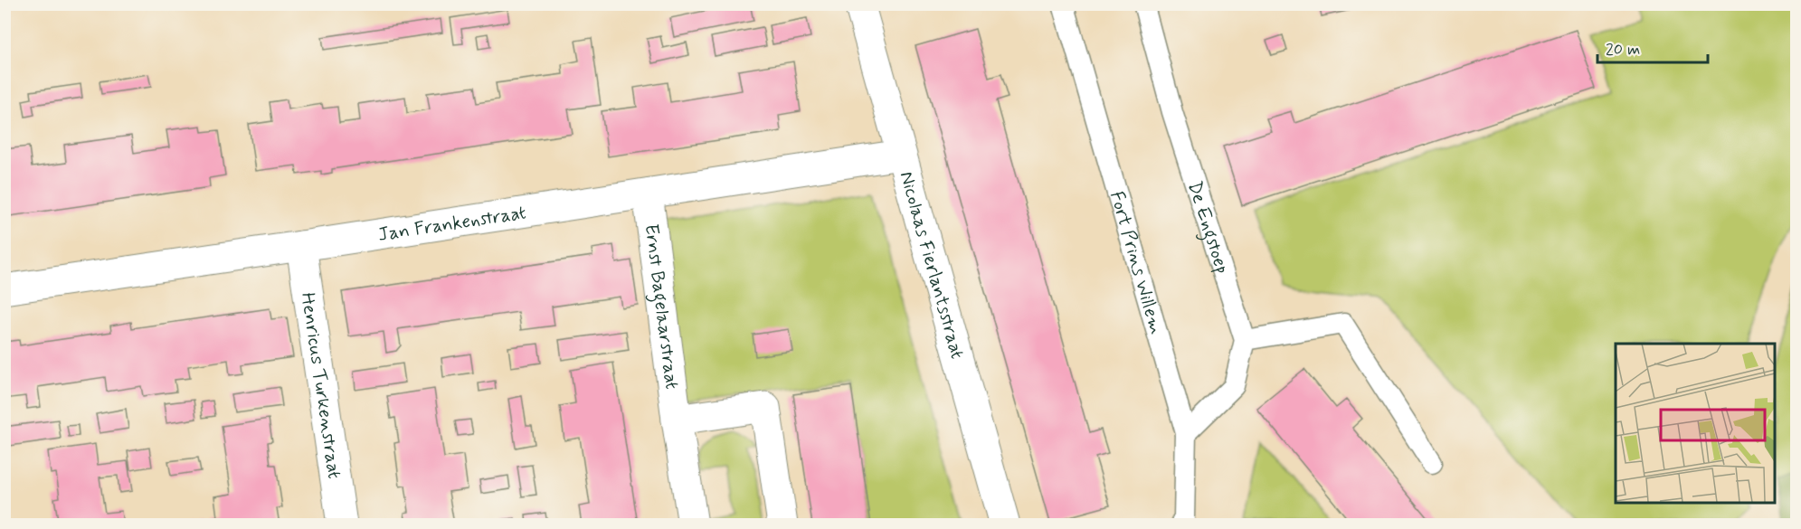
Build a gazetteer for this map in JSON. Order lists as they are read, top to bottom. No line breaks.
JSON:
{"streets":{"street":["Jan Frankenstraat","Nicolaas Fierlantsstraat","Ernst Bagelaarstraat","Henricus Turkenstraat"],"lane":["De Engstoep","Fort Prins Willem"]},"crossings":[["Jan Frankenstraat","Nicolaas Fierlantsstraat"],["Jan Frankenstraat","Ernst Bagelaarstraat"],["Jan Frankenstraat","Henricus Turkenstraat"]],"scale_bar":"20 m"}
